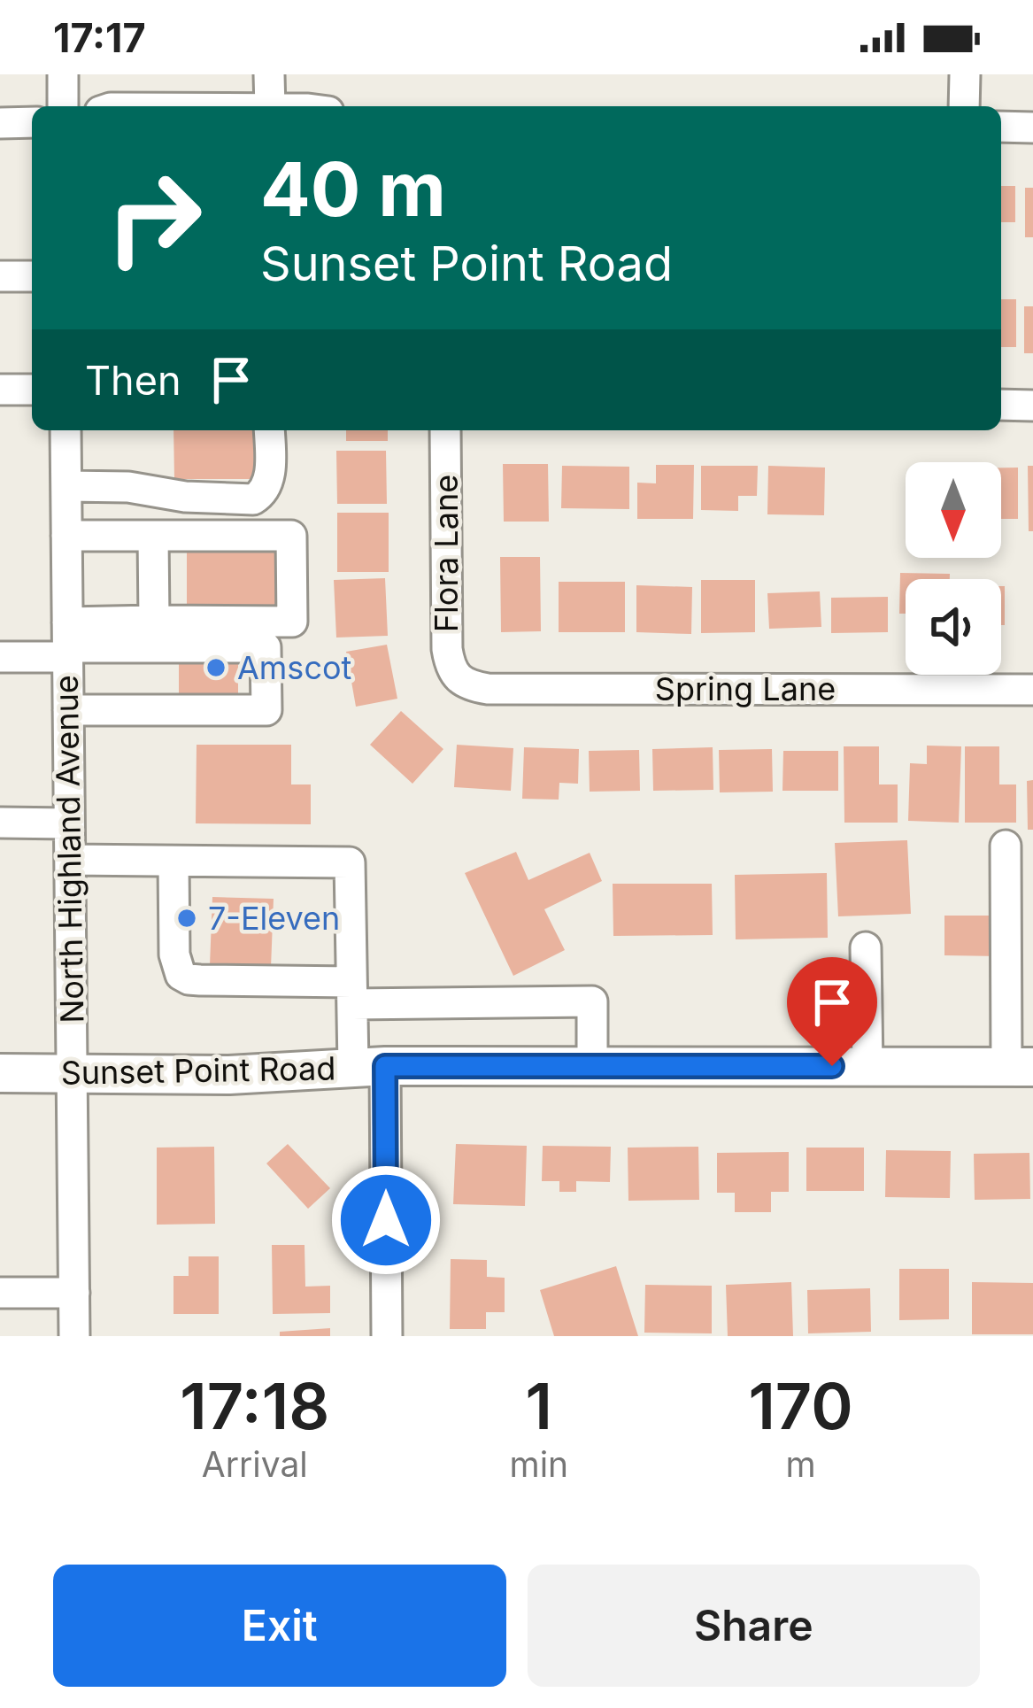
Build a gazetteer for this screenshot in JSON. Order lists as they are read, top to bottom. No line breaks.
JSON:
{"streets":{"main road":["Sunset Point Road"],"street":["Flora Lane","Spring Lane","North Highland Avenue"]},"crossings":[["Flora Lane","Spring Lane"],["North Highland Avenue","Sunset Point Road"]],"places":["Amscot","7-Eleven"],"north":"bottom","page":{"status":"17:17","turn":["40 m","Sunset Point Road"],"then":"Then","eta":["17:18","Arrival","1","min","170","m"],"buttons":["Exit","Share"]}}
